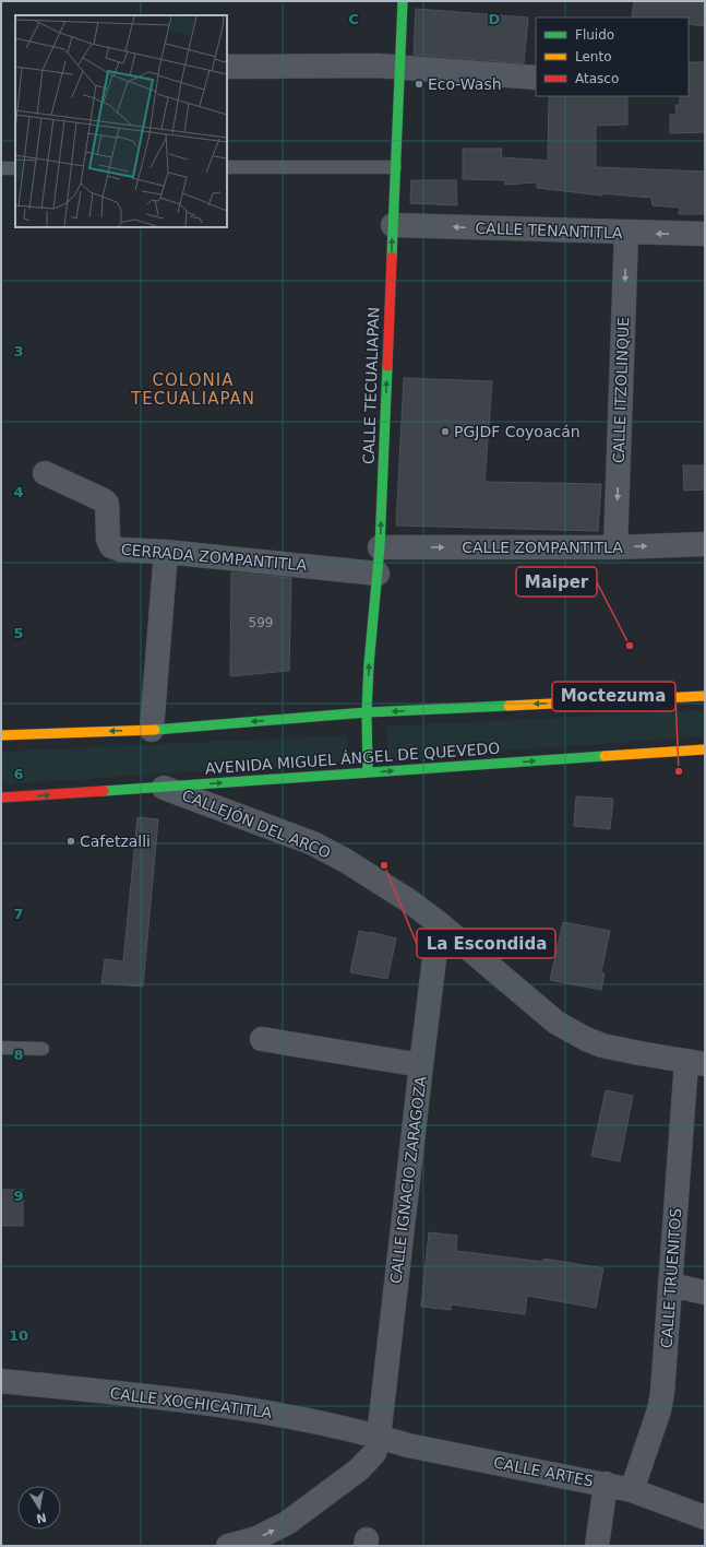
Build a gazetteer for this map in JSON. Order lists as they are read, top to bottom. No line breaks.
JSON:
{"streets":{"main road":["CALLE TECUALIAPAN","AVENIDA MIGUEL ÁNGEL DE QUEVEDO"],"street":["CALLE TENANTITLA","CALLE ITZOLINQUE","CALLE ZOMPANTITLA","CERRADA ZOMPANTITLA","CALLEJÓN DEL ARCO","CALLE IGNACIO ZARAGOZA","CALLE TRUENITOS","CALLE XOCHICATITLA","CALLE ARTES"]},"crossings":[["CALLE TENANTITLA","CALLE TECUALIAPAN"],["CALLE TENANTITLA","CALLE ITZOLINQUE"],["CALLE TECUALIAPAN","CALLE ZOMPANTITLA"],["CALLE TECUALIAPAN","CERRADA ZOMPANTITLA"],["CALLE TECUALIAPAN","AVENIDA MIGUEL ÁNGEL DE QUEVEDO"],["CALLE ITZOLINQUE","CALLE ZOMPANTITLA"],["AVENIDA MIGUEL ÁNGEL DE QUEVEDO","CALLEJÓN DEL ARCO"],["CALLEJÓN DEL ARCO","CALLE IGNACIO ZARAGOZA"],["CALLEJÓN DEL ARCO","CALLE TRUENITOS"],["CALLE IGNACIO ZARAGOZA","CALLE XOCHICATITLA"],["CALLE IGNACIO ZARAGOZA","CALLE ARTES"],["CALLE TRUENITOS","CALLE ARTES"],["CALLE XOCHICATITLA","CALLE ARTES"]],"one_way":["CALLE TECUALIAPAN","CALLE ITZOLINQUE","CALLE ZOMPANTITLA"],"districts":["COLONIA TECUALIAPAN"],"places":["Eco-Wash","PGJDF Coyoacán","Maiper","Moctezuma","Cafetzalli","La Escondida"],"house_numbers":["599"],"legend":["Fluido","Lento","Atasco"],"north":"bottom","grid":{"columns":["C","D"],"rows":["3","4","5","6","7","8","9","10"]}}
